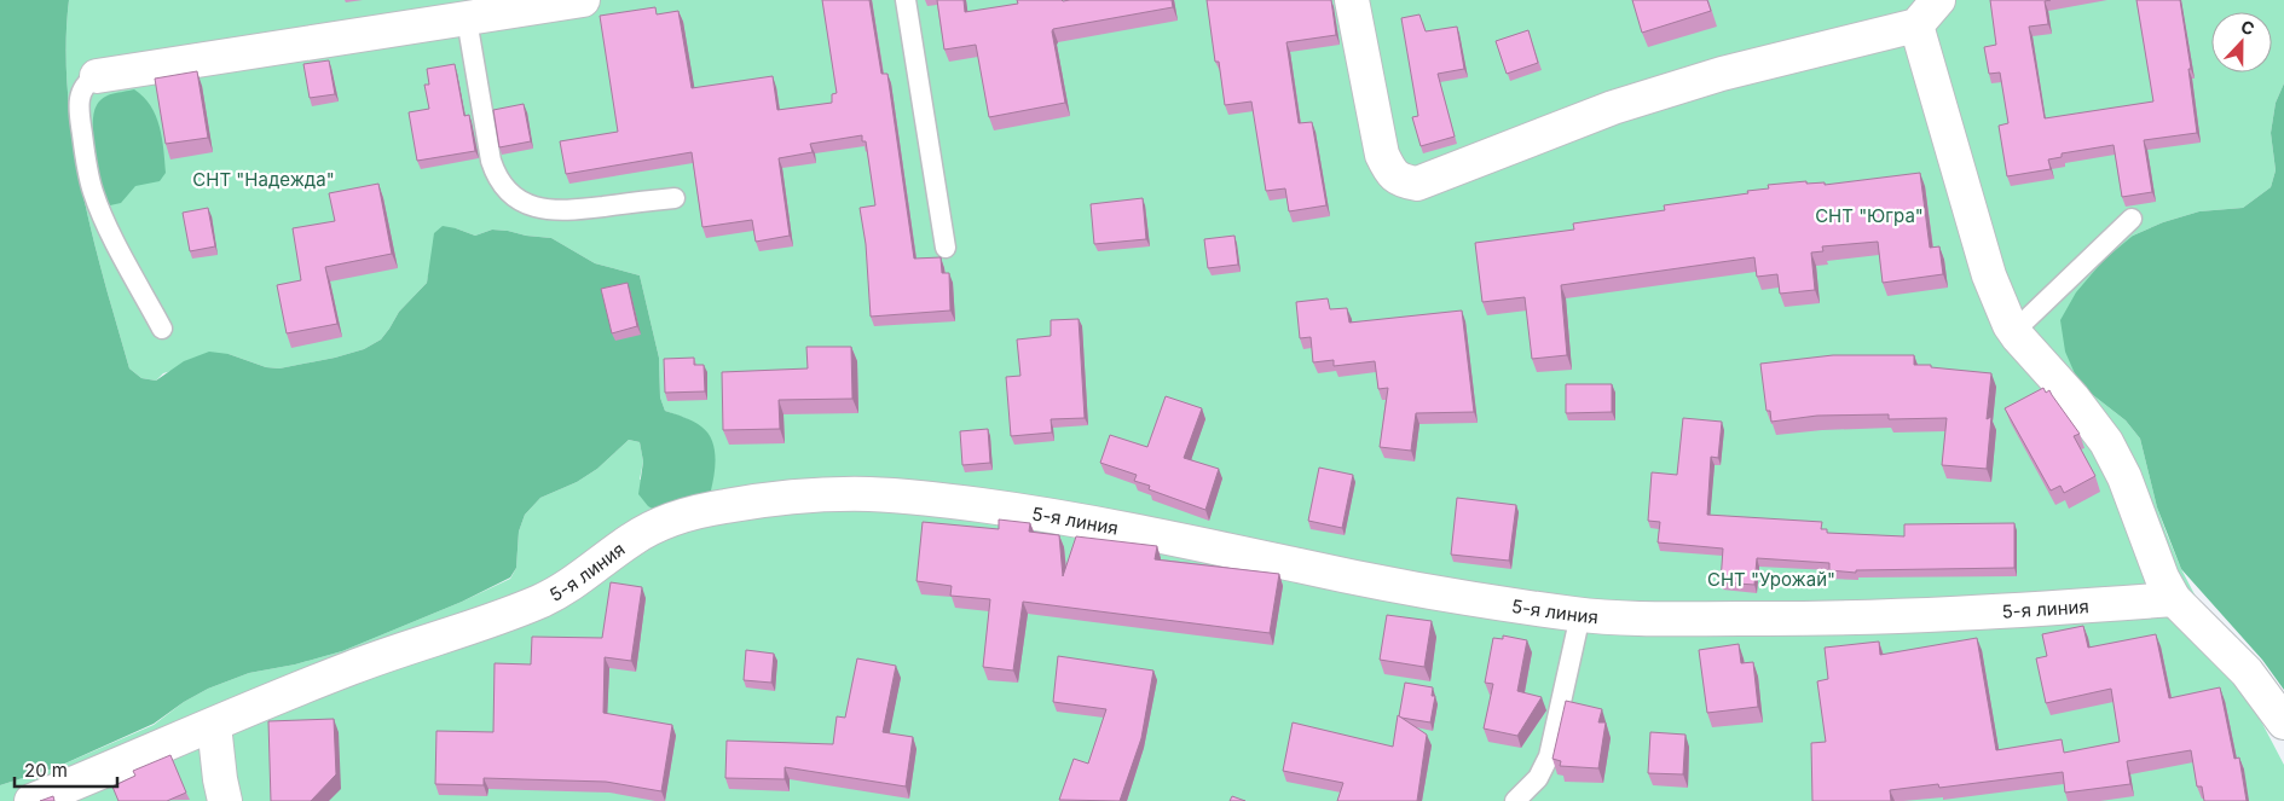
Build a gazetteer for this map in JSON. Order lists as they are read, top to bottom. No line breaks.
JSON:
{"streets":{"street":["5-я линия"]},"parks":["СНТ \"Надежда\"","СНТ \"Югра\"","СНТ \"Урожай\""],"scale_bar":"20 m","north":"top"}
